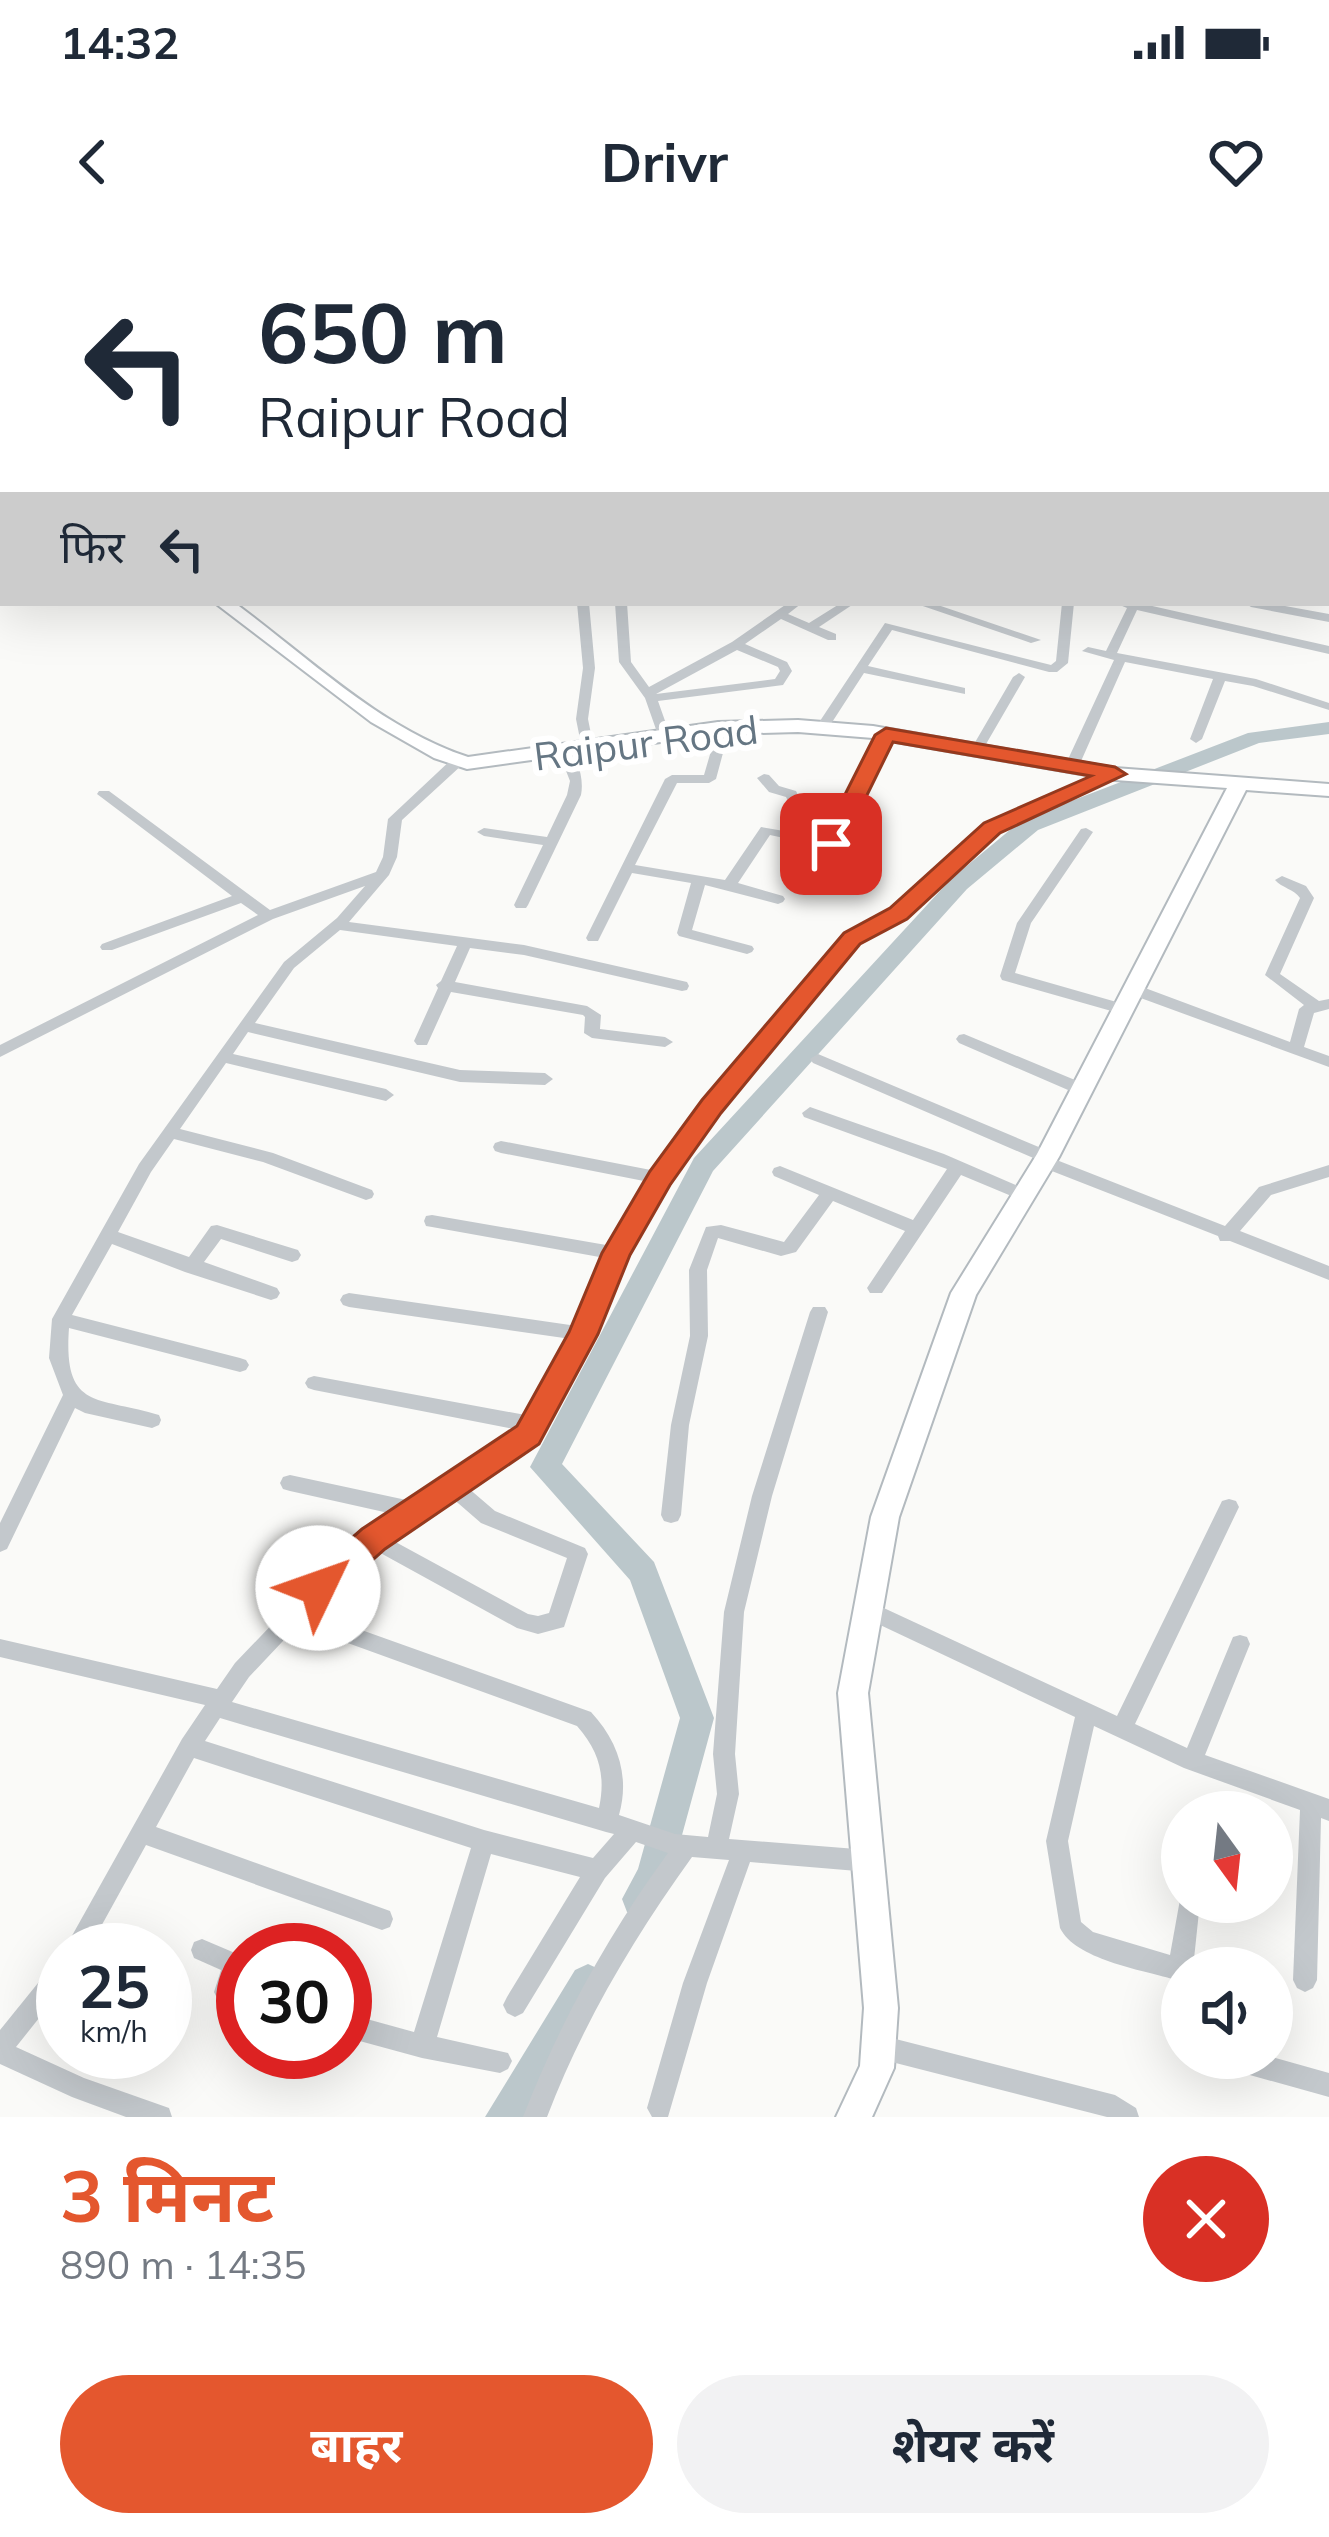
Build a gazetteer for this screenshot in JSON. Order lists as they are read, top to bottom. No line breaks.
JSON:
{"streets":{"street":["Raipur Road"]},"north":"bottom","page":{"status":"14:32","header":"Drivr","turn":["650 m","Raipur Road"],"then":"फिर","speed":"25 km/h","limit":"30","heading":["3 मिनट","890 m · 14:35"],"buttons":["बाहर","शेयर करें"]}}
